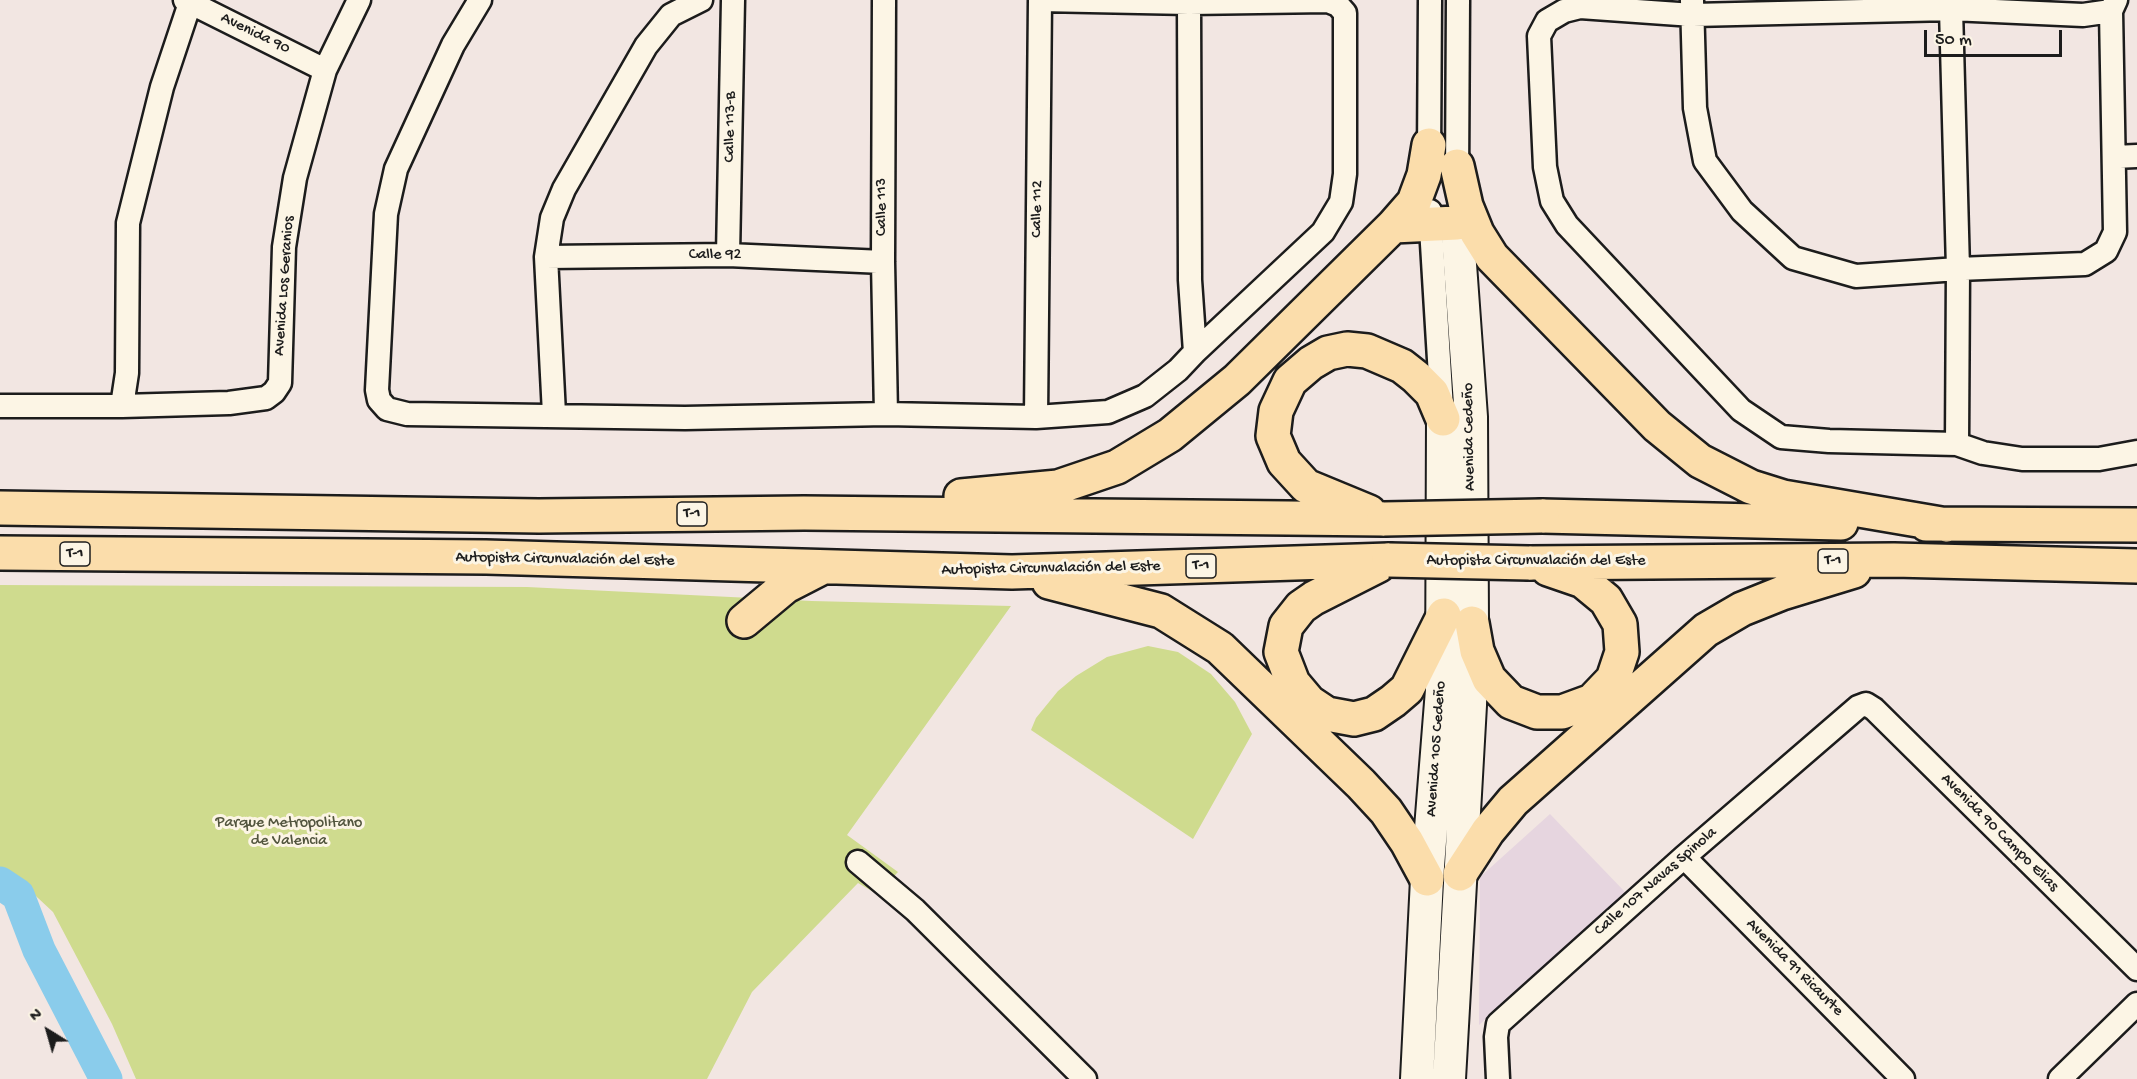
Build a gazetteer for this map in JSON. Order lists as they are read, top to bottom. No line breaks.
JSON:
{"streets":{"highway":["T-1","Autopista Circunvalación del Este"],"main road":["Avenida Cedeño","Avenida 105 Cedeño"],"street":["Avenida 90","Calle 113-B","Calle 113","Calle 112","Calle 92","Avenida Los Geranios","Avenida 90 Campo Elias","Calle 107 Navas Spinola","Avenida 91 Ricaurte"]},"crossings":[["Avenida 90","Avenida Los Geranios"],["Calle 113-B","Calle 92"],["Calle 113","Calle 92"],["Avenida Cedeño","Avenida 105 Cedeño"],["Avenida 90 Campo Elias","Calle 107 Navas Spinola"],["Calle 107 Navas Spinola","Avenida 91 Ricaurte"]],"parks":["Parque Metropolitano de Valencia"],"scale_bar":"50 m","north":"top left"}
